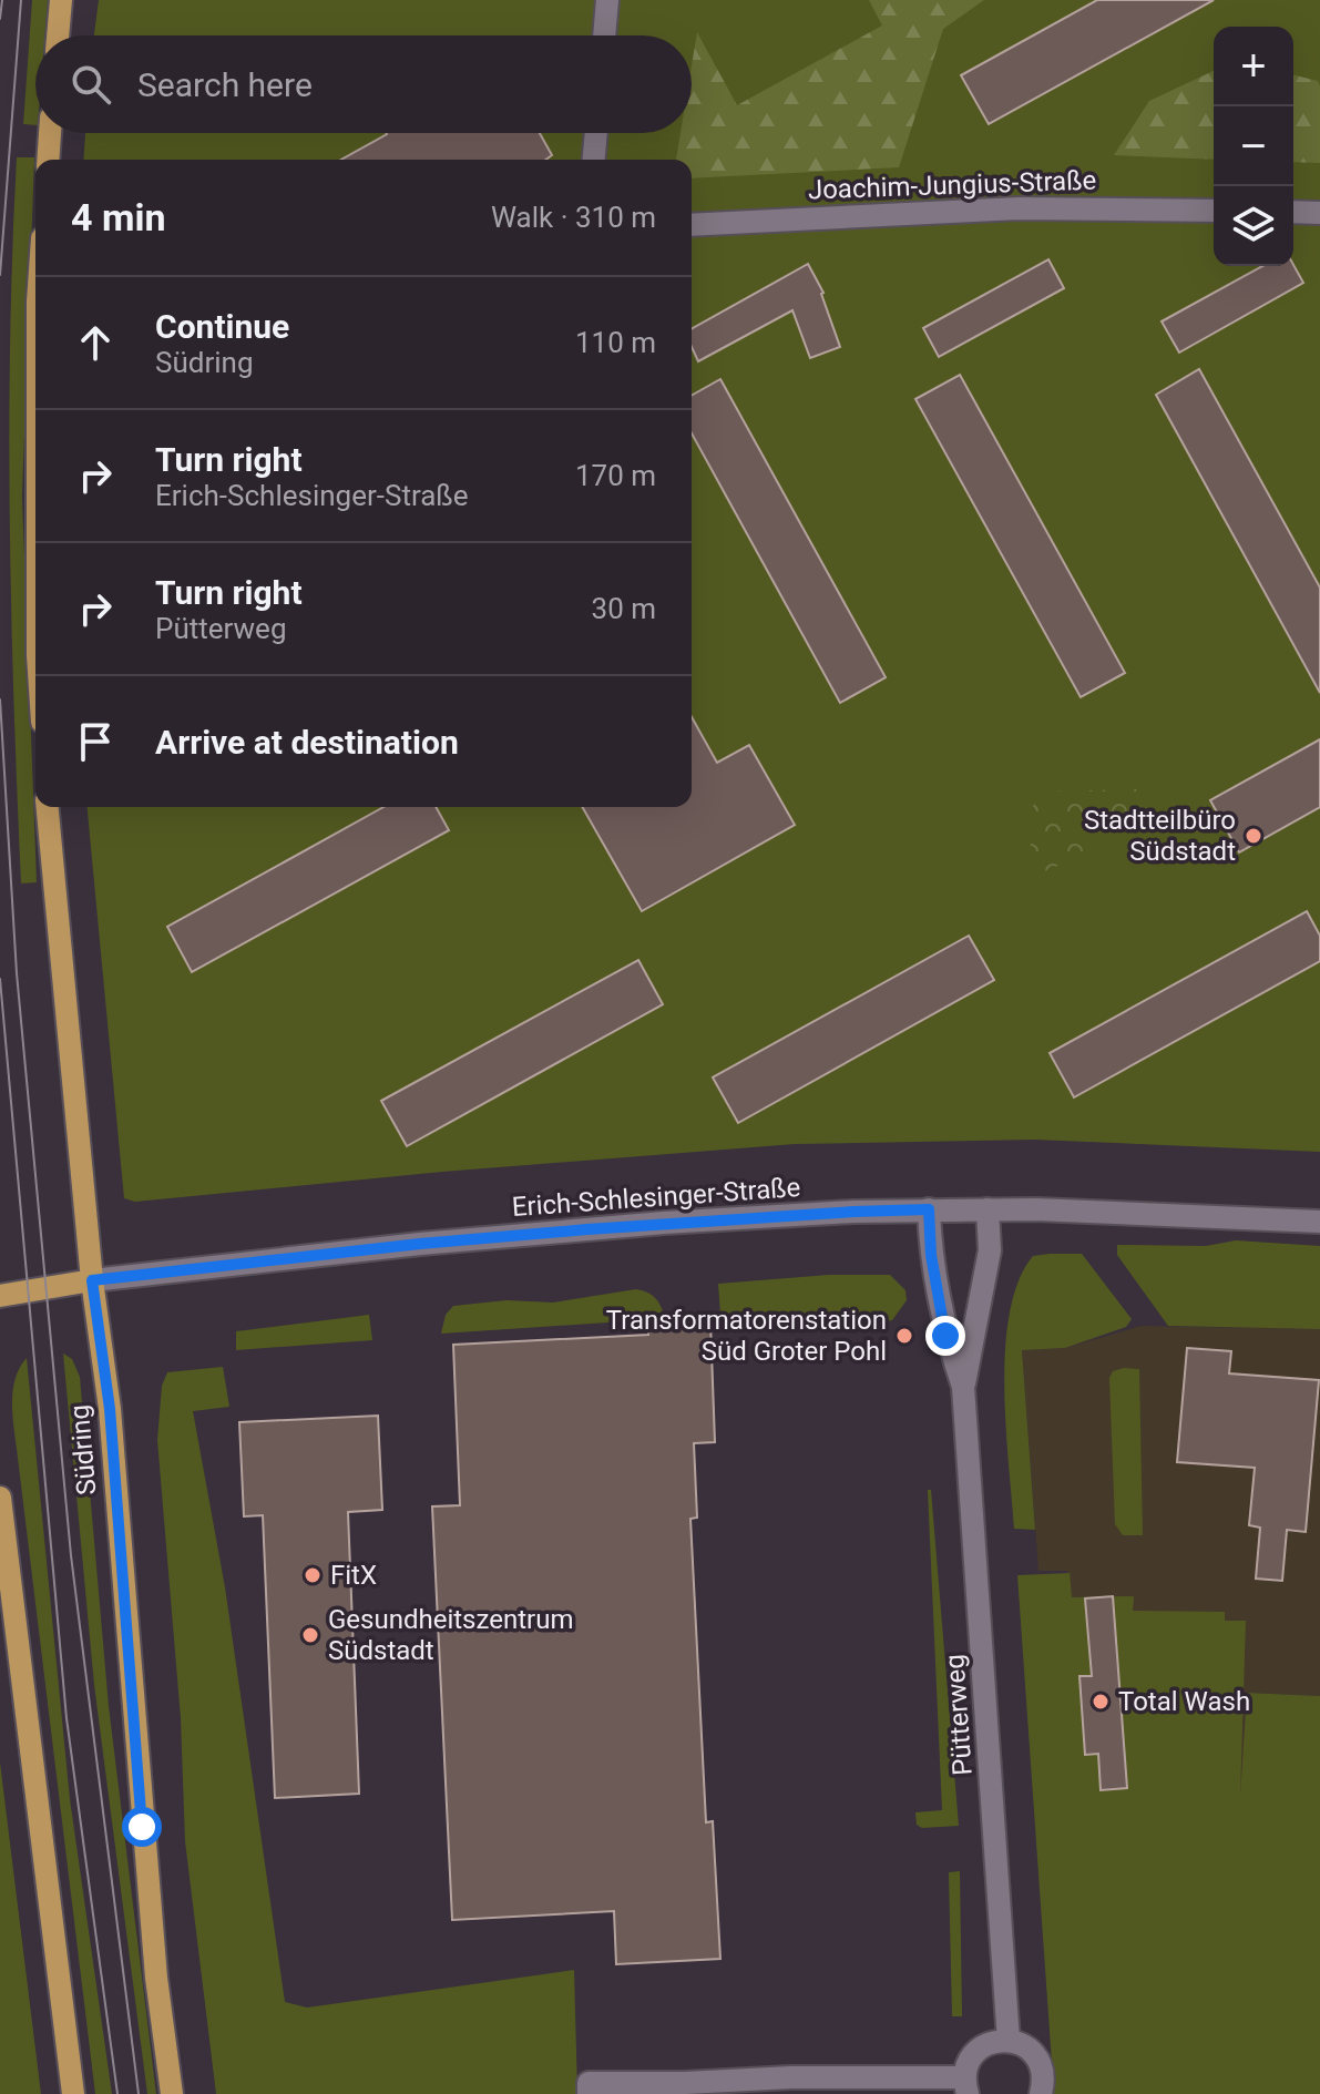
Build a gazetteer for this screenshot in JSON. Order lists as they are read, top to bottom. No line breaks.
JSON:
{"streets":{"main road":["Erich-Schlesinger-Straße","Südring"],"street":["Joachim-Jungius-Straße","Pütterweg"]},"crossings":[["Erich-Schlesinger-Straße","Südring"],["Erich-Schlesinger-Straße","Pütterweg"]],"places":["Stadtteilbüro Südstadt","Transformatorenstation Süd Groter Pohl","FitX","Gesundheitszentrum Südstadt","Total Wash"],"page":{"map_buttons":["+","−"],"search":"Search here","heading":["4 min","Walk · 310 m"],"list":[["Continue","Südring","110 m"],["Turn right","Erich-Schlesinger-Straße","170 m"],["Turn right","Pütterweg","30 m"],"Arrive at destination"]}}
